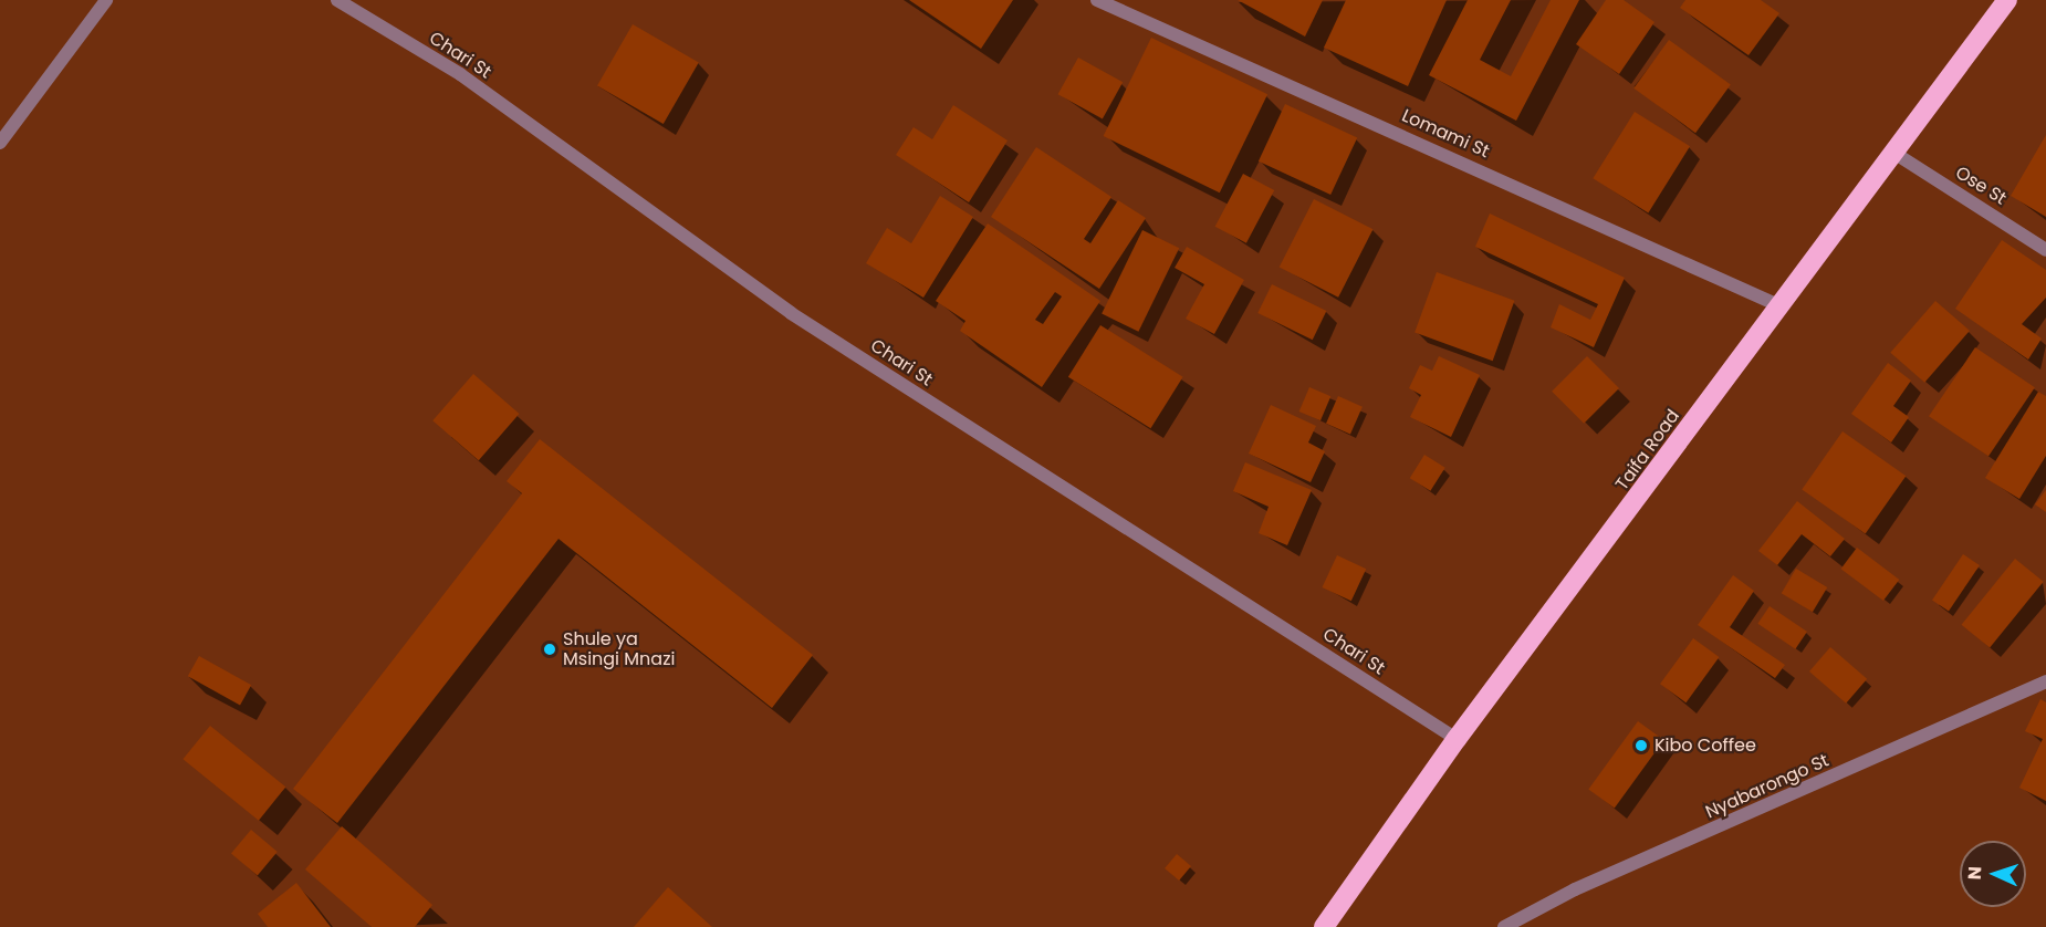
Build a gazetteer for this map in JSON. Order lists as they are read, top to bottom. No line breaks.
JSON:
{"streets":{"highway":["Taifa Road"],"street":["Chari St","Lomami St","Ose St","Nyabarongo St"]},"crossings":[["Chari St","Taifa Road"],["Lomami St","Taifa Road"],["Ose St","Taifa Road"]],"places":["Shule ya Msingi Mnazi","Kibo Coffee"],"north":"left"}
